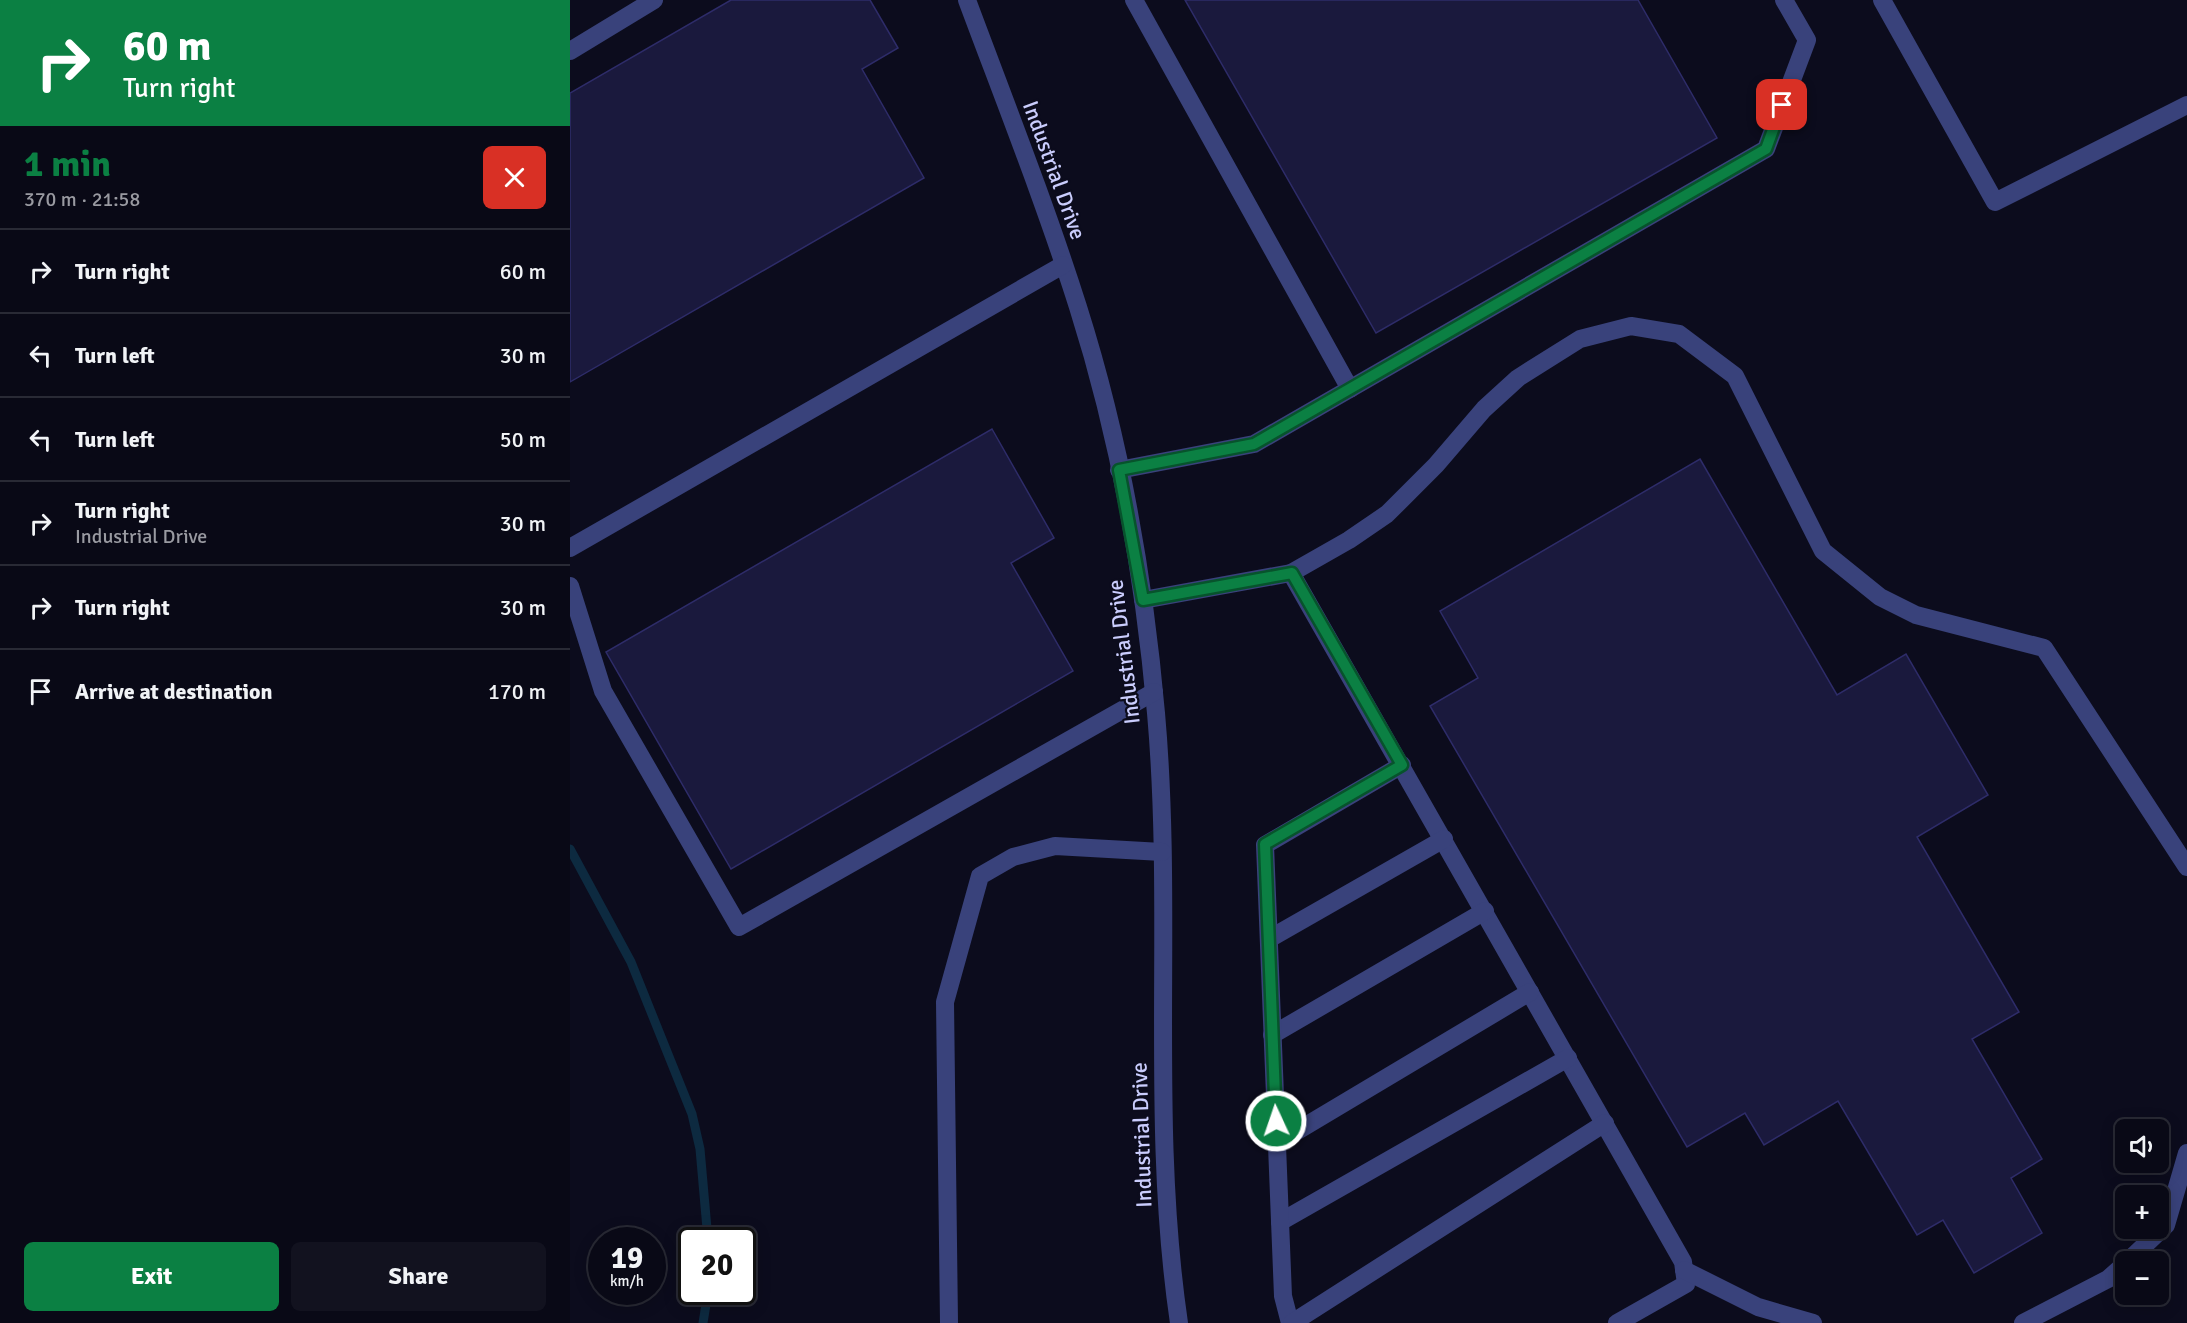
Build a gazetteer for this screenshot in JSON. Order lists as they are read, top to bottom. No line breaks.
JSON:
{"streets":{"street":["Industrial Drive"]},"page":{"turn":["60 m","Turn right"],"heading":["1 min","370 m · 21:58"],"list":[{"name":"Turn right","value":"60 m"},{"name":"Turn left","value":"30 m"},{"name":"Turn left","value":"50 m"},{"name":"Turn right","note":"Industrial Drive","value":"30 m"},{"name":"Turn right","value":"30 m"},{"name":"Arrive at destination","value":"170 m"}],"map_buttons":["+","−"],"speed":"19 km/h","limit":"20","buttons":["Exit","Share"]}}
